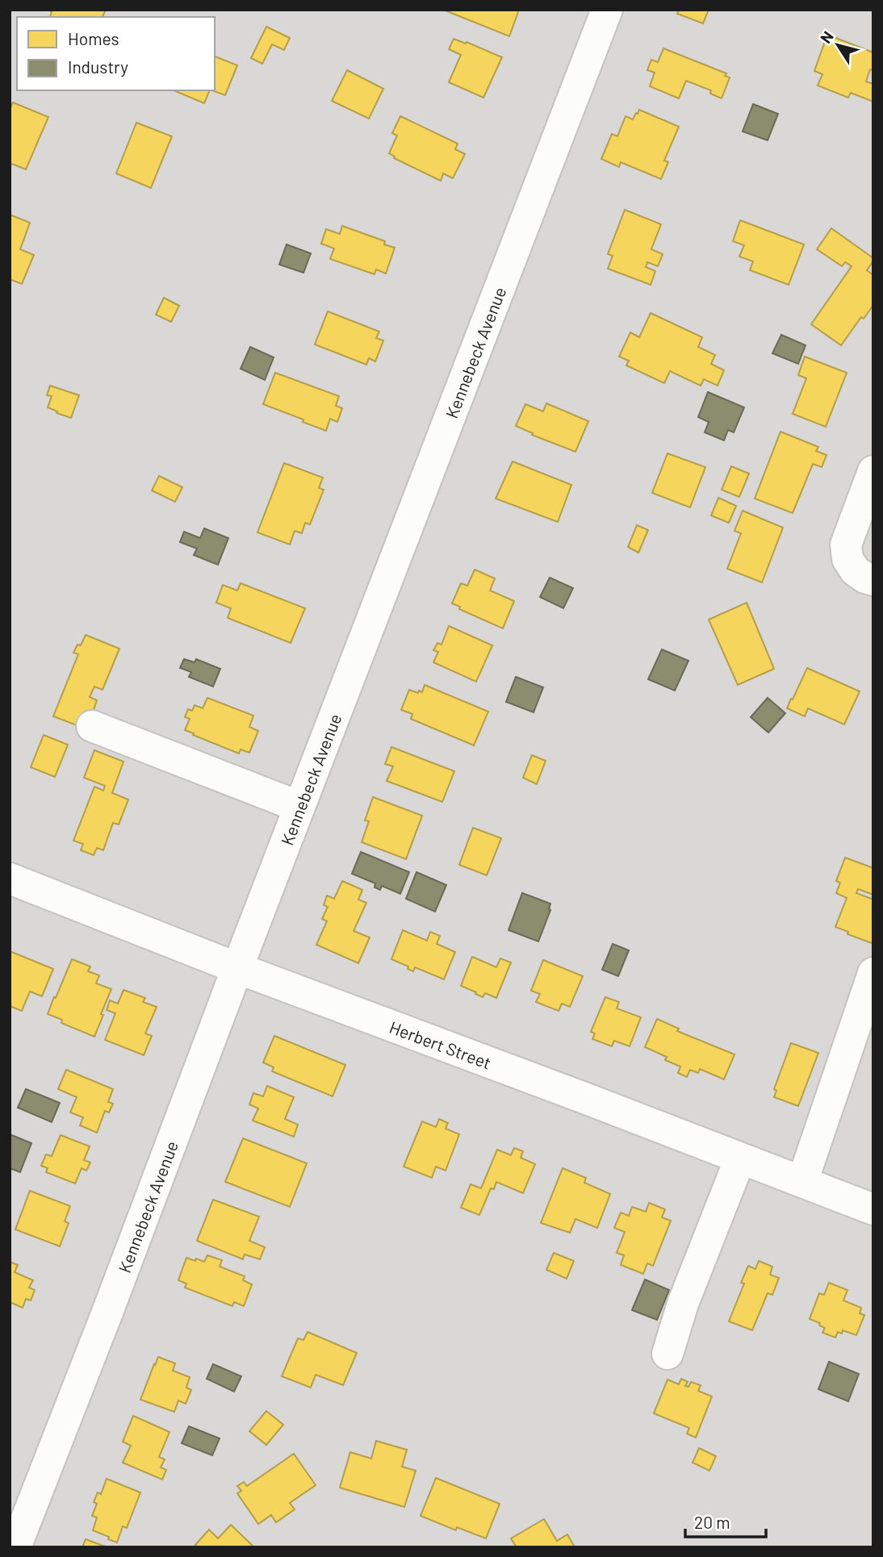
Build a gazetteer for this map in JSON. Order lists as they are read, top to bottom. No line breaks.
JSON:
{"streets":{"street":["Kennebeck Avenue","Herbert Street"]},"crossings":[["Kennebeck Avenue","Herbert Street"]],"legend":["Homes","Industry"],"scale_bar":"20 m","north":"top left"}
